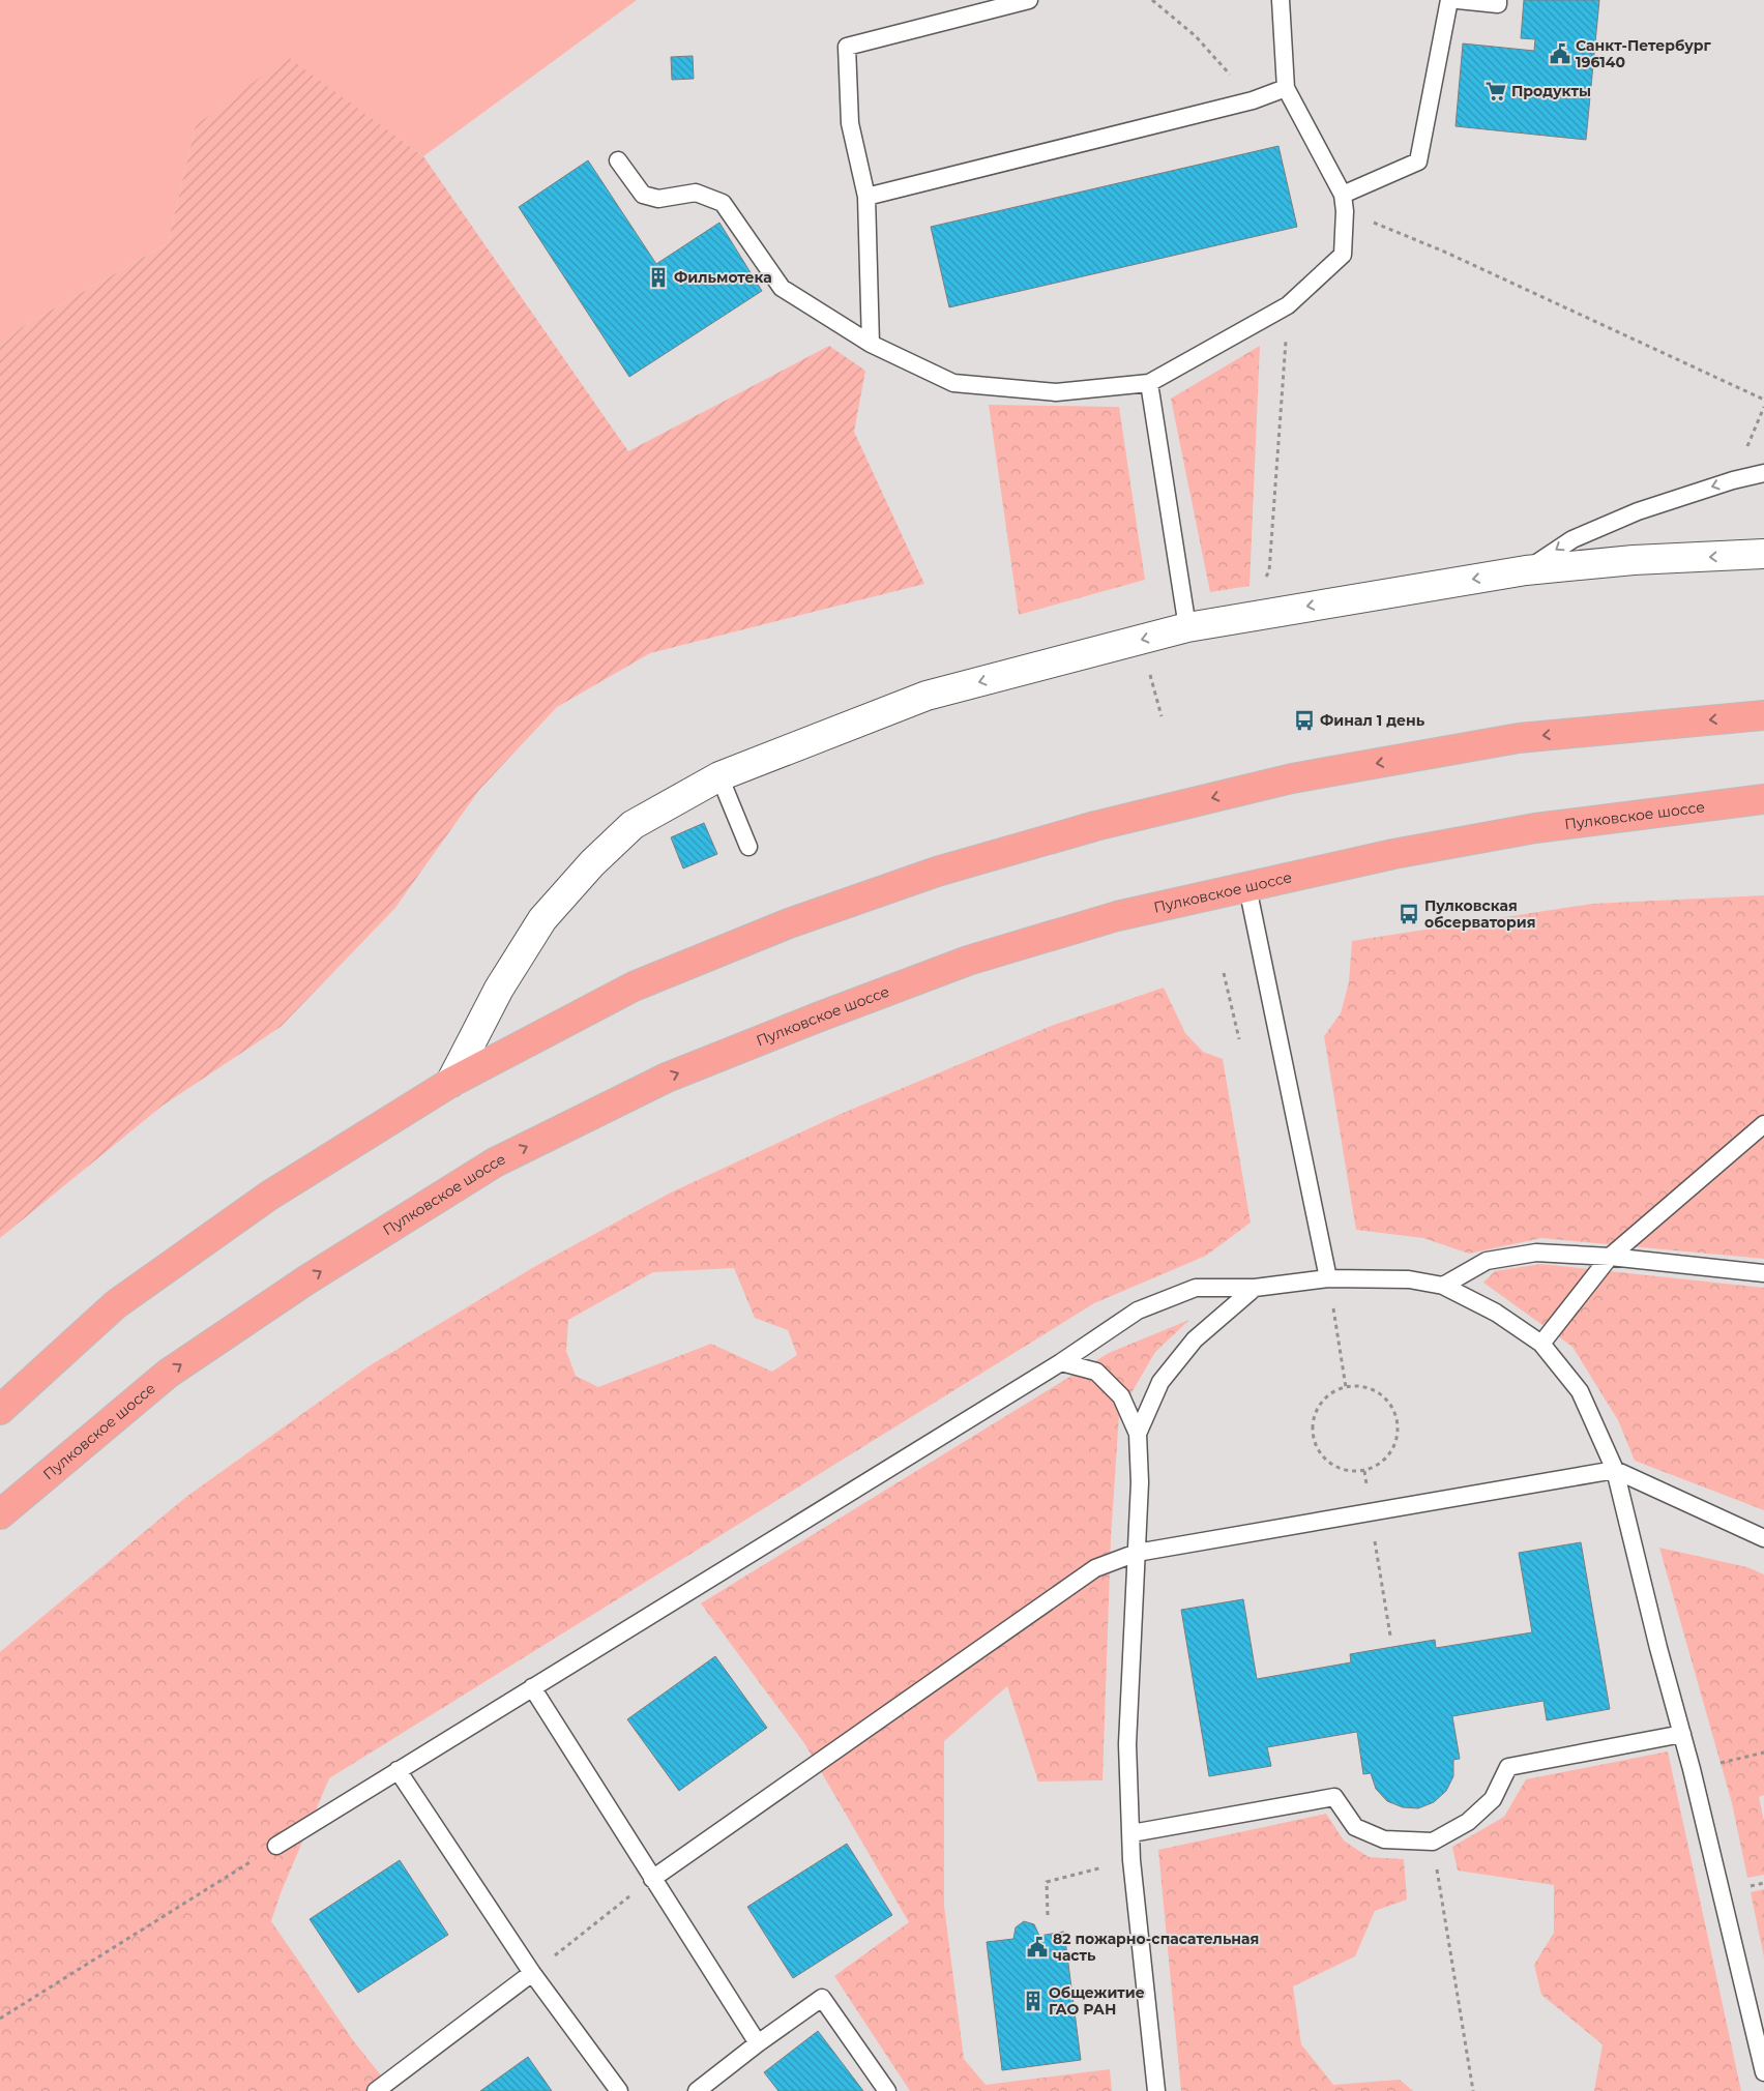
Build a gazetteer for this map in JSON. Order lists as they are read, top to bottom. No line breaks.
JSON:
{"streets":{"highway":["Пулковское шоссе"]},"places":{"public building":["Санкт-Петербург 196140","82 пожарно-спасательная часть"],"supermarket":["Продукты"],"building":["Фильмотека","Общежитие ГАО РАН"],"bus stop":["Финал 1 день","Пулковская обсерватория"]}}
